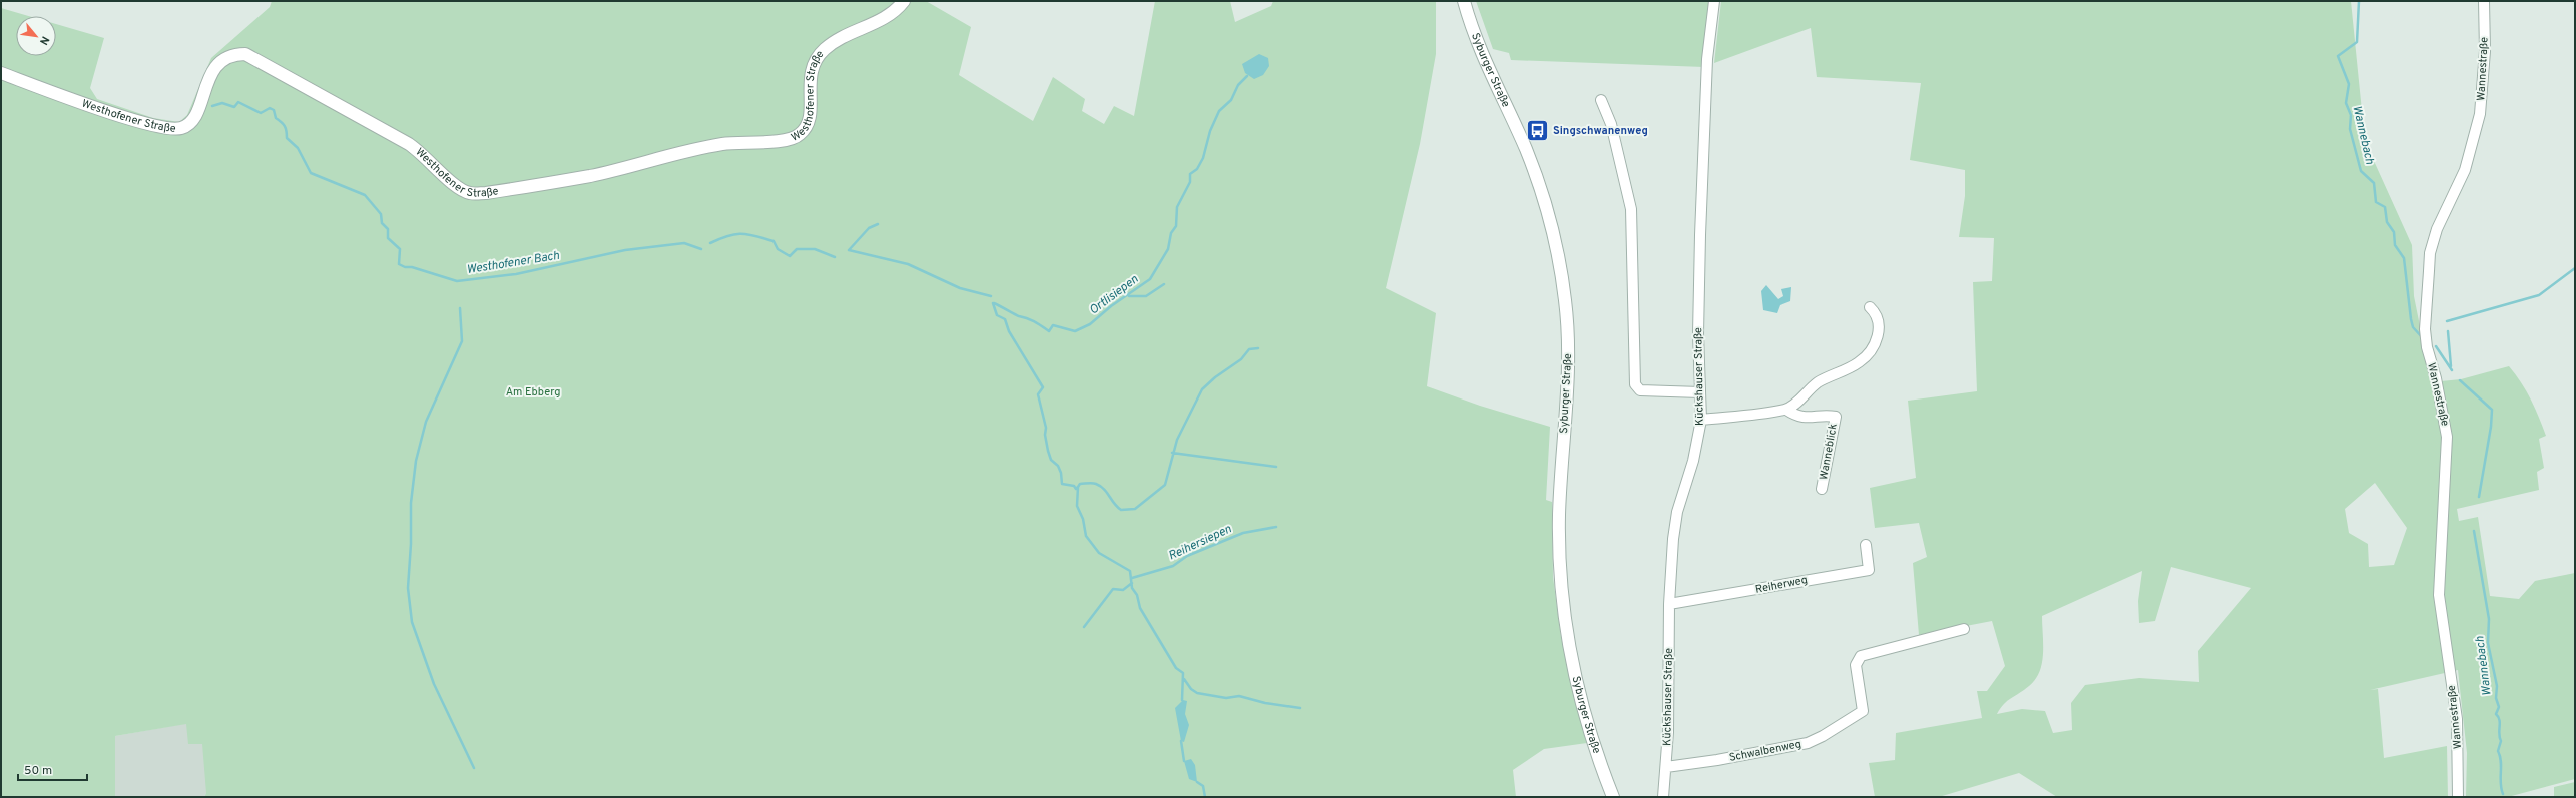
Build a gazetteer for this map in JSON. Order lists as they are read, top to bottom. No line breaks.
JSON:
{"streets":{"street":["Wannestraße","Syburger Straße","Westhofener Straße","Kückshauser Straße","Wanneblick","Reiherweg","Schwalbenweg"]},"crossings":[["Kückshauser Straße","Reiherweg"],["Kückshauser Straße","Schwalbenweg"]],"water":["Wannebach","Westhofener Bach","Ortlisiepen","Reihersiepen"],"parks":["Am Ebberg"],"places":{"bus stop":["Singschwanenweg"]},"scale_bar":"50 m","north":"bottom right"}
